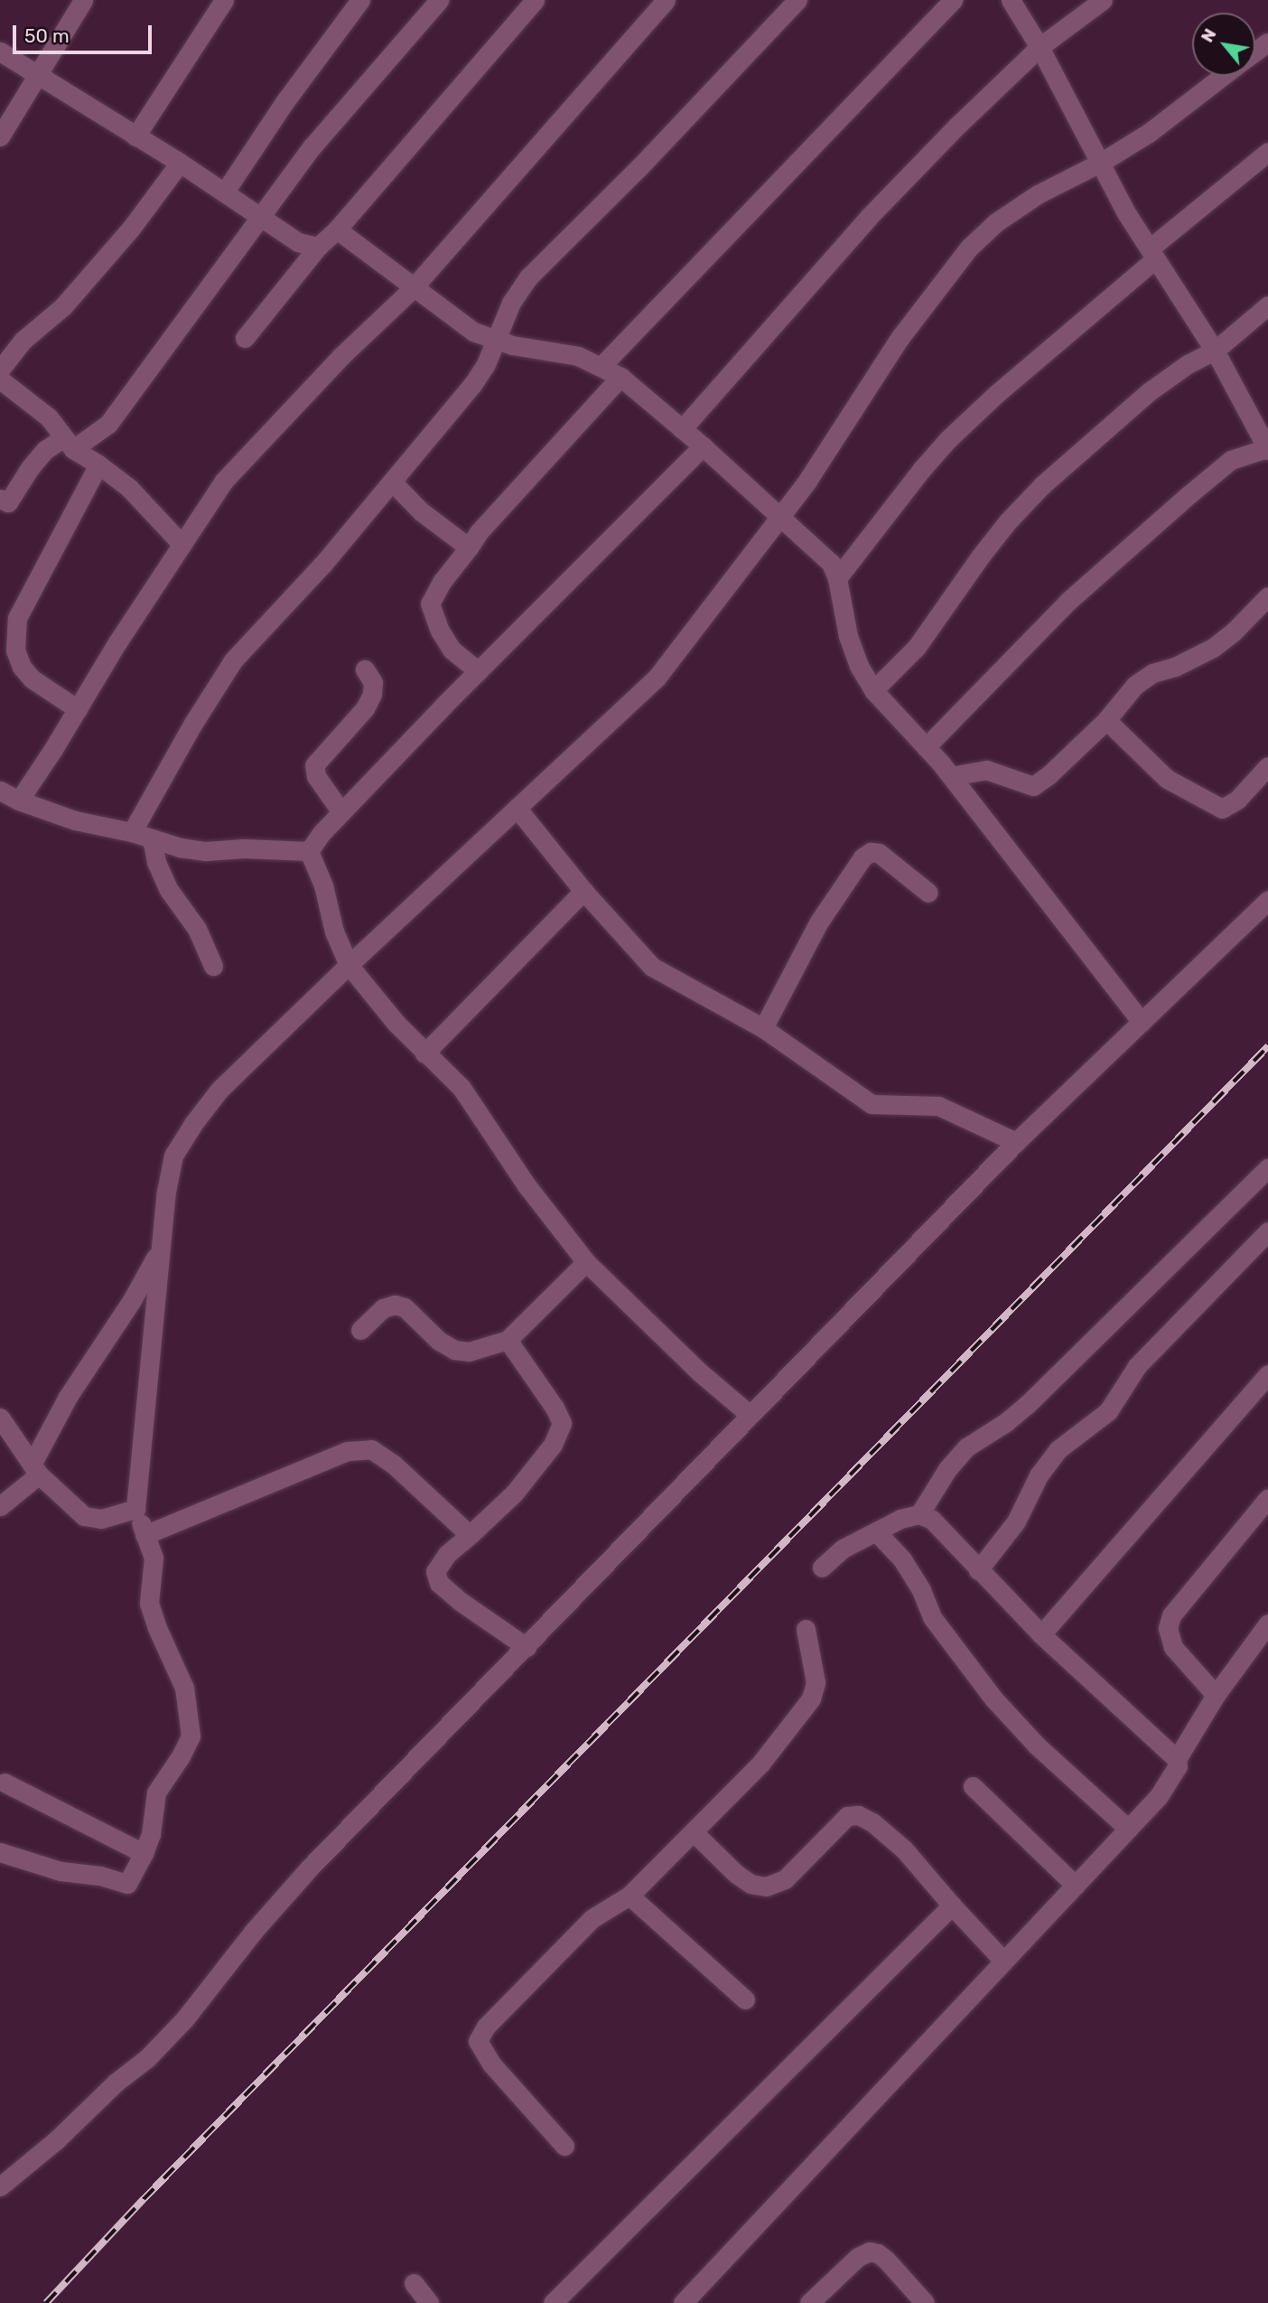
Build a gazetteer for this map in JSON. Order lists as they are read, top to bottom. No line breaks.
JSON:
{"scale_bar":"50 m","north":"top left"}
